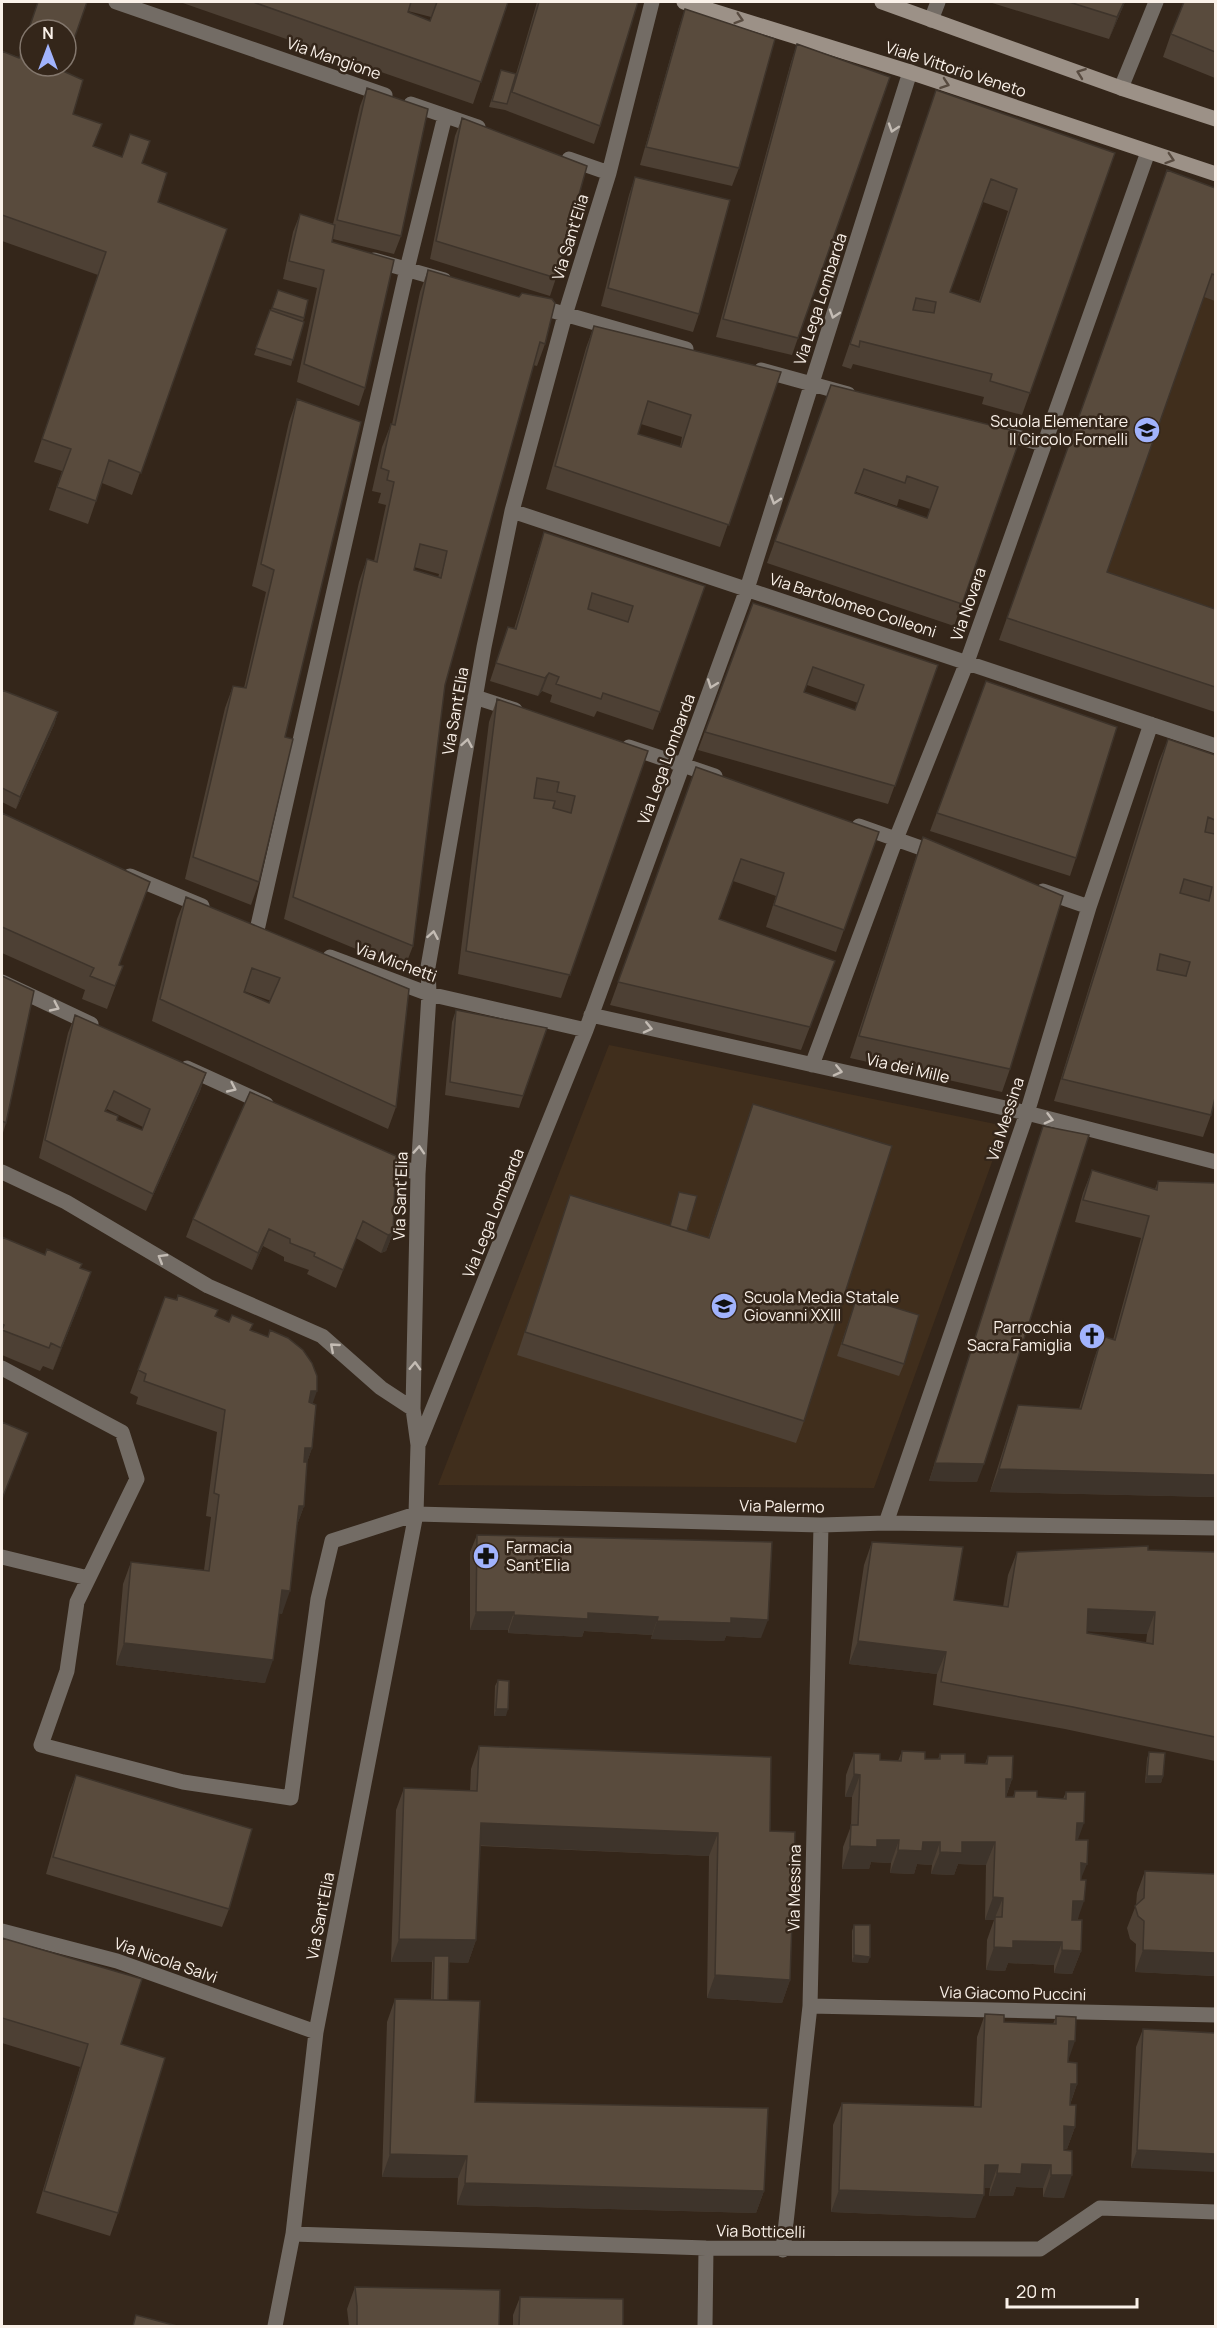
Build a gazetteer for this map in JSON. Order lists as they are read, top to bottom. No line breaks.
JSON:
{"streets":{"main road":["Viale Vittorio Veneto"],"street":["Via Mangione","Via Sant'Elia","Via Lega Lombarda","Via Novara","Via Bartolomeo Colleoni","Via Michetti","Via dei Mille","Via Messina","Via Palermo","Via Nicola Salvi","Via Giacomo Puccini","Via Botticelli"]},"crossings":[["Viale Vittorio Veneto","Via Lega Lombarda"],["Viale Vittorio Veneto","Via Novara"],["Via Sant'Elia","Via Lega Lombarda"],["Via Sant'Elia","Via Bartolomeo Colleoni"],["Via Sant'Elia","Via Michetti"],["Via Sant'Elia","Via Palermo"],["Via Sant'Elia","Via Nicola Salvi"],["Via Sant'Elia","Via Botticelli"],["Via Lega Lombarda","Via Bartolomeo Colleoni"],["Via Lega Lombarda","Via Michetti"],["Via Lega Lombarda","Via dei Mille"],["Via Novara","Via Bartolomeo Colleoni"],["Via Novara","Via dei Mille"],["Via Bartolomeo Colleoni","Via Messina"],["Via dei Mille","Via Messina"],["Via Messina","Via Palermo"],["Via Messina","Via Giacomo Puccini"],["Via Messina","Via Botticelli"]],"one_way":["Via Lega Lombarda","Via dei Mille"],"places":{"school or university":["Scuola Elementare II Circolo Fornelli","Scuola Media Statale Giovanni XXIII"],"church":["Parrocchia Sacra Famiglia"],"pharmacy":["Farmacia Sant'Elia"]},"scale_bar":"20 m","north":"top"}
